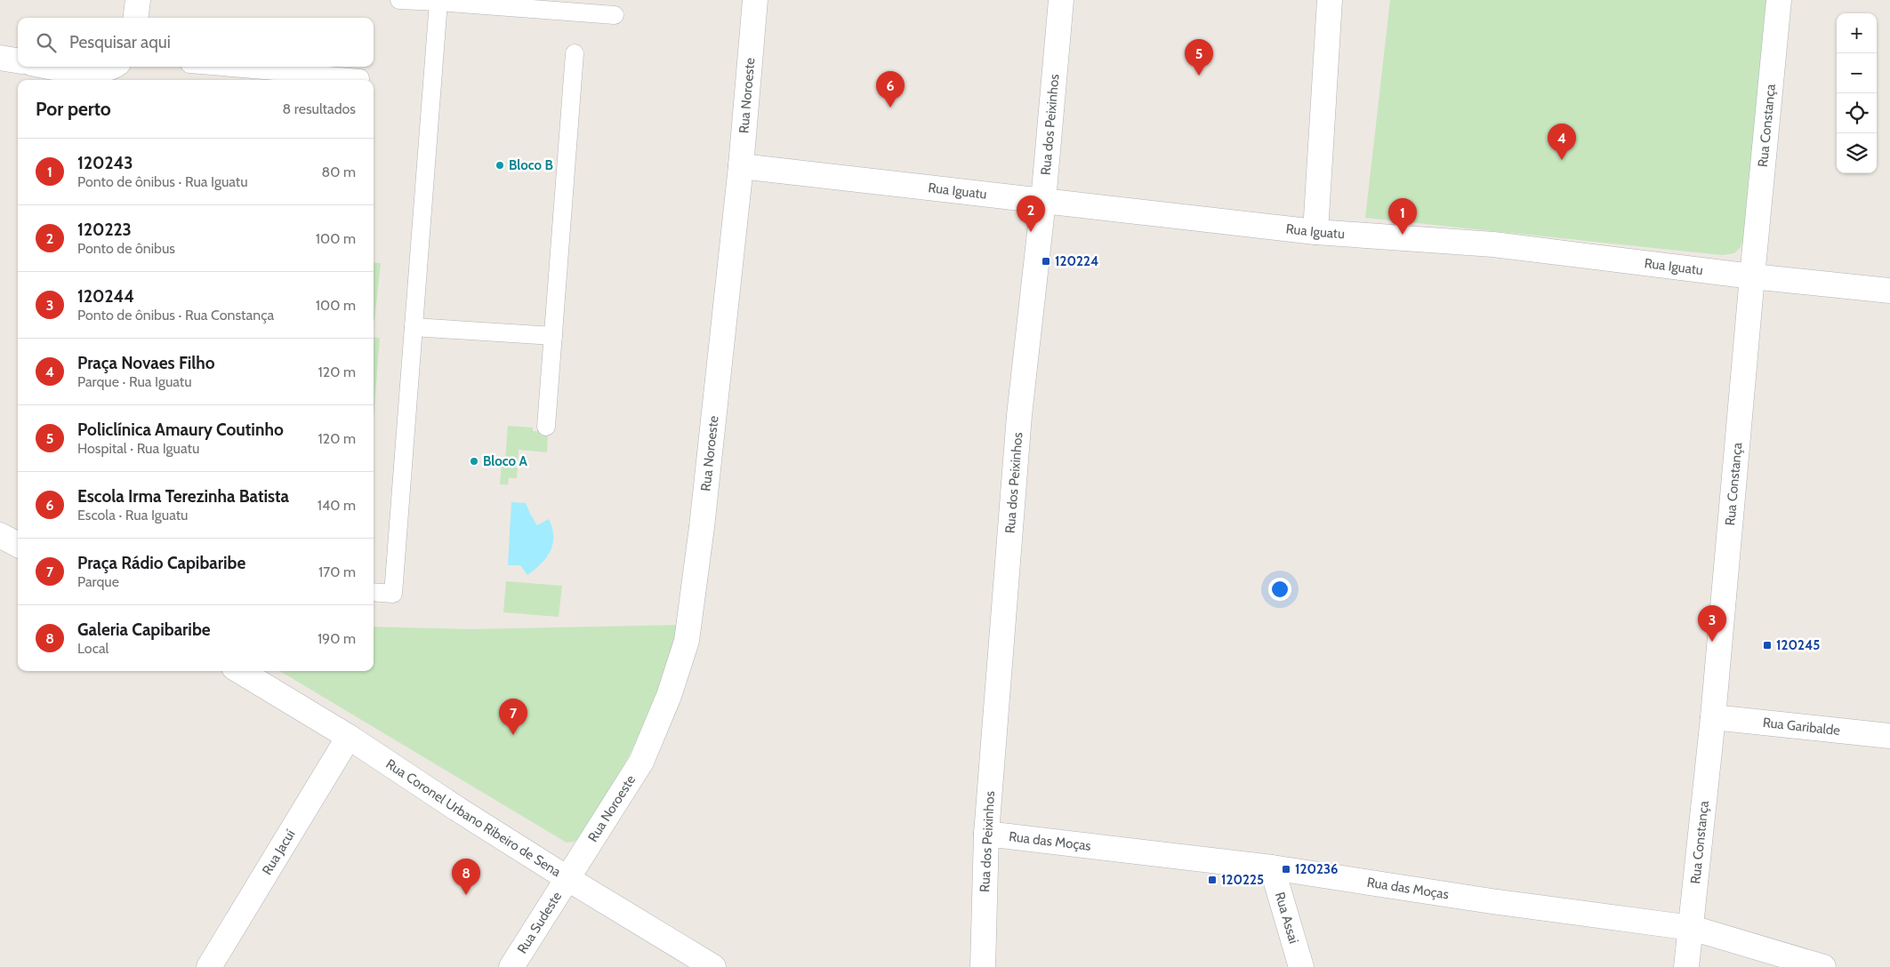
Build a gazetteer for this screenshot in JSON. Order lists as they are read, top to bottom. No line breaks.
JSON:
{"streets":{"street":["Rua Noroeste","Rua dos Peixinhos","Rua Constança","Rua Iguatu","Rua Garibalde","Rua Coronel Urbano Ribeiro de Sena","Rua das Moças","Rua Jacuí","Rua Assai","Rua Sudeste"]},"crossings":[["Rua Noroeste","Rua Iguatu"],["Rua Noroeste","Rua Coronel Urbano Ribeiro de Sena"],["Rua Noroeste","Rua Sudeste"],["Rua dos Peixinhos","Rua Iguatu"],["Rua dos Peixinhos","Rua das Moças"],["Rua Constança","Rua Iguatu"],["Rua Constança","Rua Garibalde"],["Rua Constança","Rua das Moças"],["Rua Coronel Urbano Ribeiro de Sena","Rua Jacuí"],["Rua Coronel Urbano Ribeiro de Sena","Rua Sudeste"],["Rua das Moças","Rua Assai"]],"places":{"other":["Bloco B","Bloco A"],"transit":["120224","120245","120236","120225"]},"page":{"map_buttons":["+","−"],"search":"Pesquisar aqui","pins":["5","6","4","2","1","3","7","8"],"heading":["Por perto","8 resultados"],"list":[{"mark":"1","name":"120243","note":"Ponto de ônibus · Rua Iguatu","value":"80 m"},{"mark":"2","name":"120223","note":"Ponto de ônibus","value":"100 m"},{"mark":"3","name":"120244","note":"Ponto de ônibus · Rua Constança","value":"100 m"},{"mark":"4","name":"Praça Novaes Filho","note":"Parque · Rua Iguatu","value":"120 m"},{"mark":"5","name":"Policlínica Amaury Coutinho","note":"Hospital · Rua Iguatu","value":"120 m"},{"mark":"6","name":"Escola Irma Terezinha Batista","note":"Escola · Rua Iguatu","value":"140 m"},{"mark":"7","name":"Praça Rádio Capibaribe","note":"Parque","value":"170 m"},{"mark":"8","name":"Galeria Capibaribe","note":"Local","value":"190 m"}]}}
